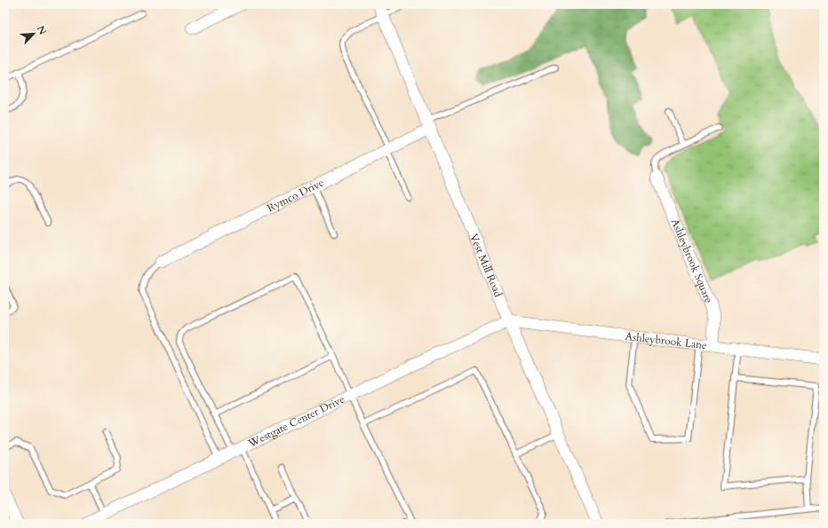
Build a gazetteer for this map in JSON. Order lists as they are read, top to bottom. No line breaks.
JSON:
{"streets":{"street":["Rymco Drive","Ashleybrook Square","Vest Mill Road","Ashleybrook Lane","Westgate Center Drive"]},"crossings":[["Rymco Drive","Vest Mill Road"],["Ashleybrook Square","Ashleybrook Lane"],["Vest Mill Road","Ashleybrook Lane"],["Vest Mill Road","Westgate Center Drive"],["Ashleybrook Lane","Westgate Center Drive"]],"north":"top right"}
